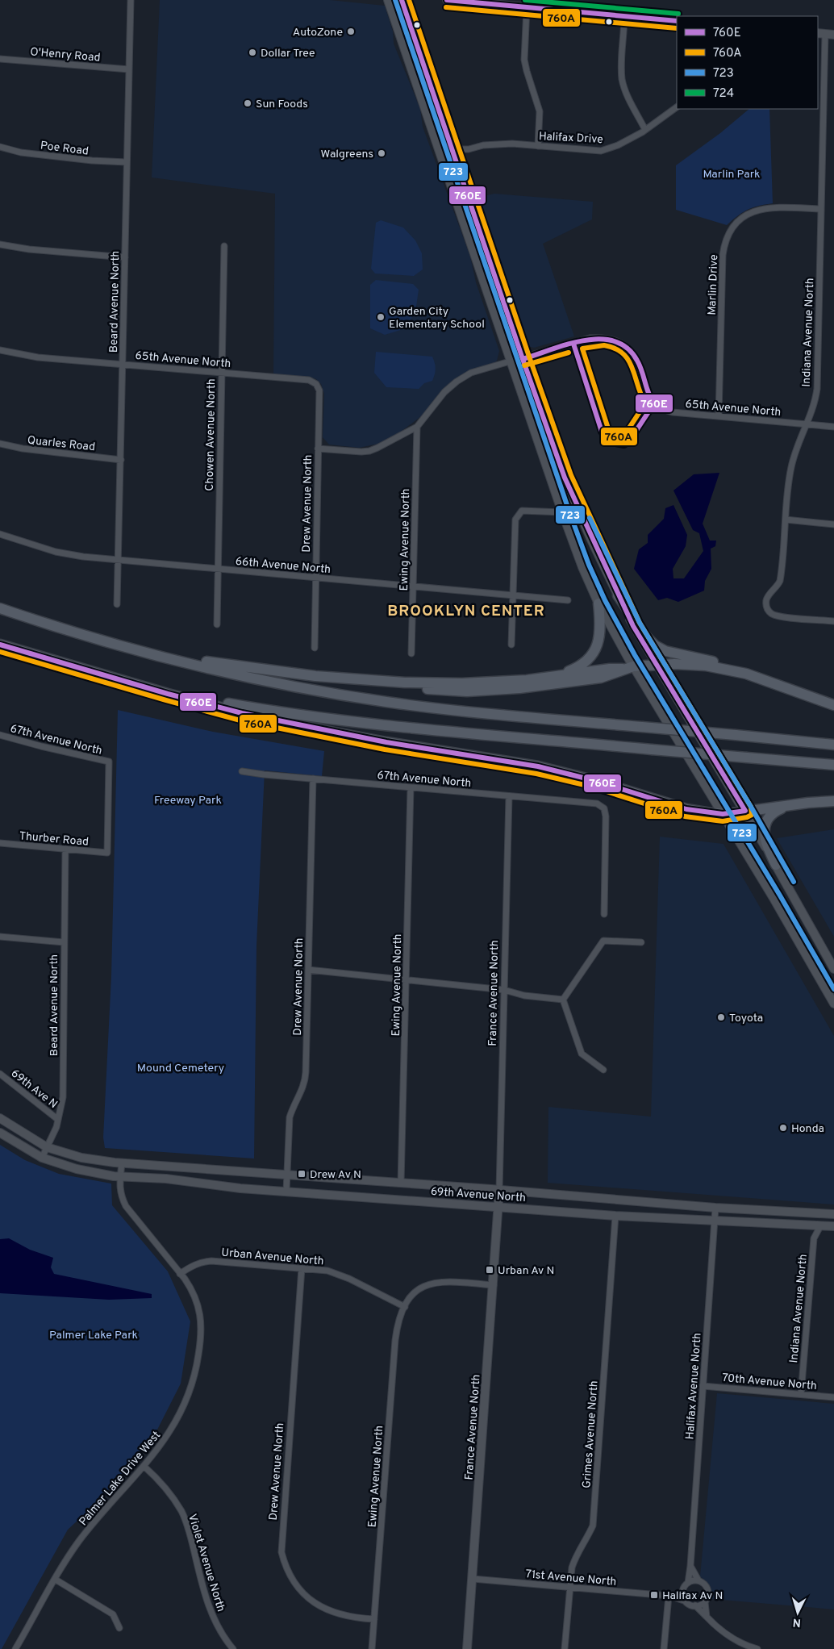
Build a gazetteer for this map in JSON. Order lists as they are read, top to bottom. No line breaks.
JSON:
{"streets":{"street":["O'Henry Road","Halifax Drive","Poe Road","Marlin Drive","Beard Avenue North","Indiana Avenue North","65th Avenue North","Chowen Avenue North","Quarles Road","Drew Avenue North","Ewing Avenue North","66th Avenue North","67th Avenue North","Thurber Road","France Avenue North","69th Ave N","69th Avenue North","Urban Avenue North","70th Avenue North","Halifax Avenue North","Grimes Avenue North","Palmer Lake Drive West","Violet Avenue North","71st Avenue North"]},"crossings":[["O'Henry Road","Beard Avenue North"],["Poe Road","Beard Avenue North"],["Marlin Drive","Indiana Avenue North"],["Marlin Drive","65th Avenue North"],["Beard Avenue North","65th Avenue North"],["Beard Avenue North","Quarles Road"],["Beard Avenue North","66th Avenue North"],["Beard Avenue North","Thurber Road"],["Beard Avenue North","69th Ave N"],["Beard Avenue North","69th Avenue North"],["Indiana Avenue North","65th Avenue North"],["Indiana Avenue North","69th Avenue North"],["Indiana Avenue North","70th Avenue North"],["65th Avenue North","Chowen Avenue North"],["65th Avenue North","Drew Avenue North"],["65th Avenue North","Ewing Avenue North"],["Chowen Avenue North","66th Avenue North"],["Drew Avenue North","Ewing Avenue North"],["Drew Avenue North","66th Avenue North"],["Drew Avenue North","67th Avenue North"],["Drew Avenue North","69th Avenue North"],["Drew Avenue North","Urban Avenue North"],["Ewing Avenue North","66th Avenue North"],["Ewing Avenue North","67th Avenue North"],["Ewing Avenue North","69th Avenue North"],["Ewing Avenue North","Urban Avenue North"],["67th Avenue North","Thurber Road"],["67th Avenue North","France Avenue North"],["France Avenue North","69th Avenue North"],["France Avenue North","71st Avenue North"],["69th Avenue North","Halifax Avenue North"],["69th Avenue North","Grimes Avenue North"],["69th Avenue North","Palmer Lake Drive West"],["Urban Avenue North","Palmer Lake Drive West"],["70th Avenue North","Halifax Avenue North"],["Halifax Avenue North","71st Avenue North"],["Grimes Avenue North","71st Avenue North"],["Palmer Lake Drive West","Violet Avenue North"]],"districts":["BROOKLYN CENTER"],"parks":["Marlin Park","Freeway Park","Mound Cemetery","Palmer Lake Park"],"places":{"other":["AutoZone","Dollar Tree","Sun Foods","Walgreens","Garden City Elementary School","Toyota","Honda"],"transit":["Drew Av N","Urban Av N","Halifax Av N"]},"lines":["transit line 760E","transit line 760A","transit line 723","transit line 724"],"legend":["760E","760A","723","724"],"north":"bottom"}
